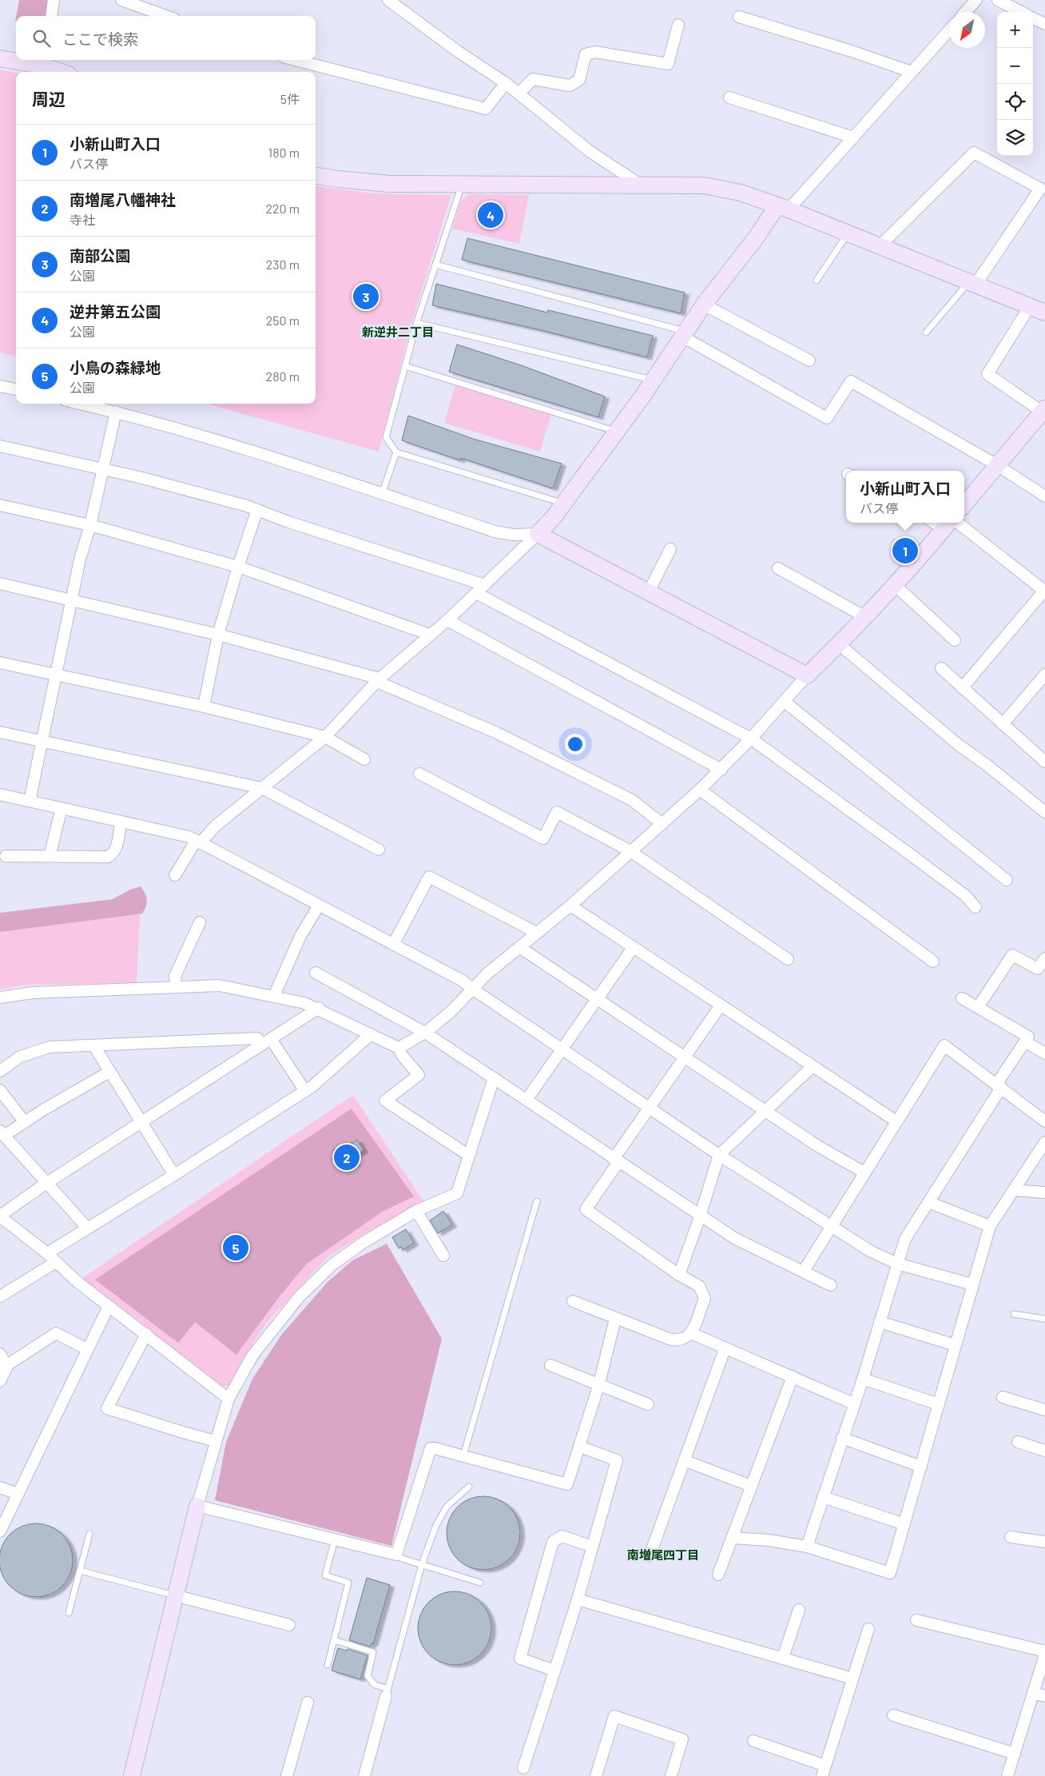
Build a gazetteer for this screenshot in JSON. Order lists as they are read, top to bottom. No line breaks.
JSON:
{"districts":["新逆井二丁目","南増尾四丁目"],"north":"bottom left","page":{"map_buttons":["+","−"],"search":"ここで検索","heading":["周辺","5件"],"list":[{"mark":"1","name":"小新山町入口","note":"バス停","value":"180 m"},{"mark":"2","name":"南増尾八幡神社","note":"寺社","value":"220 m"},{"mark":"3","name":"南部公園","note":"公園","value":"230 m"},{"mark":"4","name":"逆井第五公園","note":"公園","value":"250 m"},{"mark":"5","name":"小鳥の森緑地","note":"公園","value":"280 m"}],"pins":["4","3","1","2","5"],"popup":["小新山町入口","バス停"]}}
